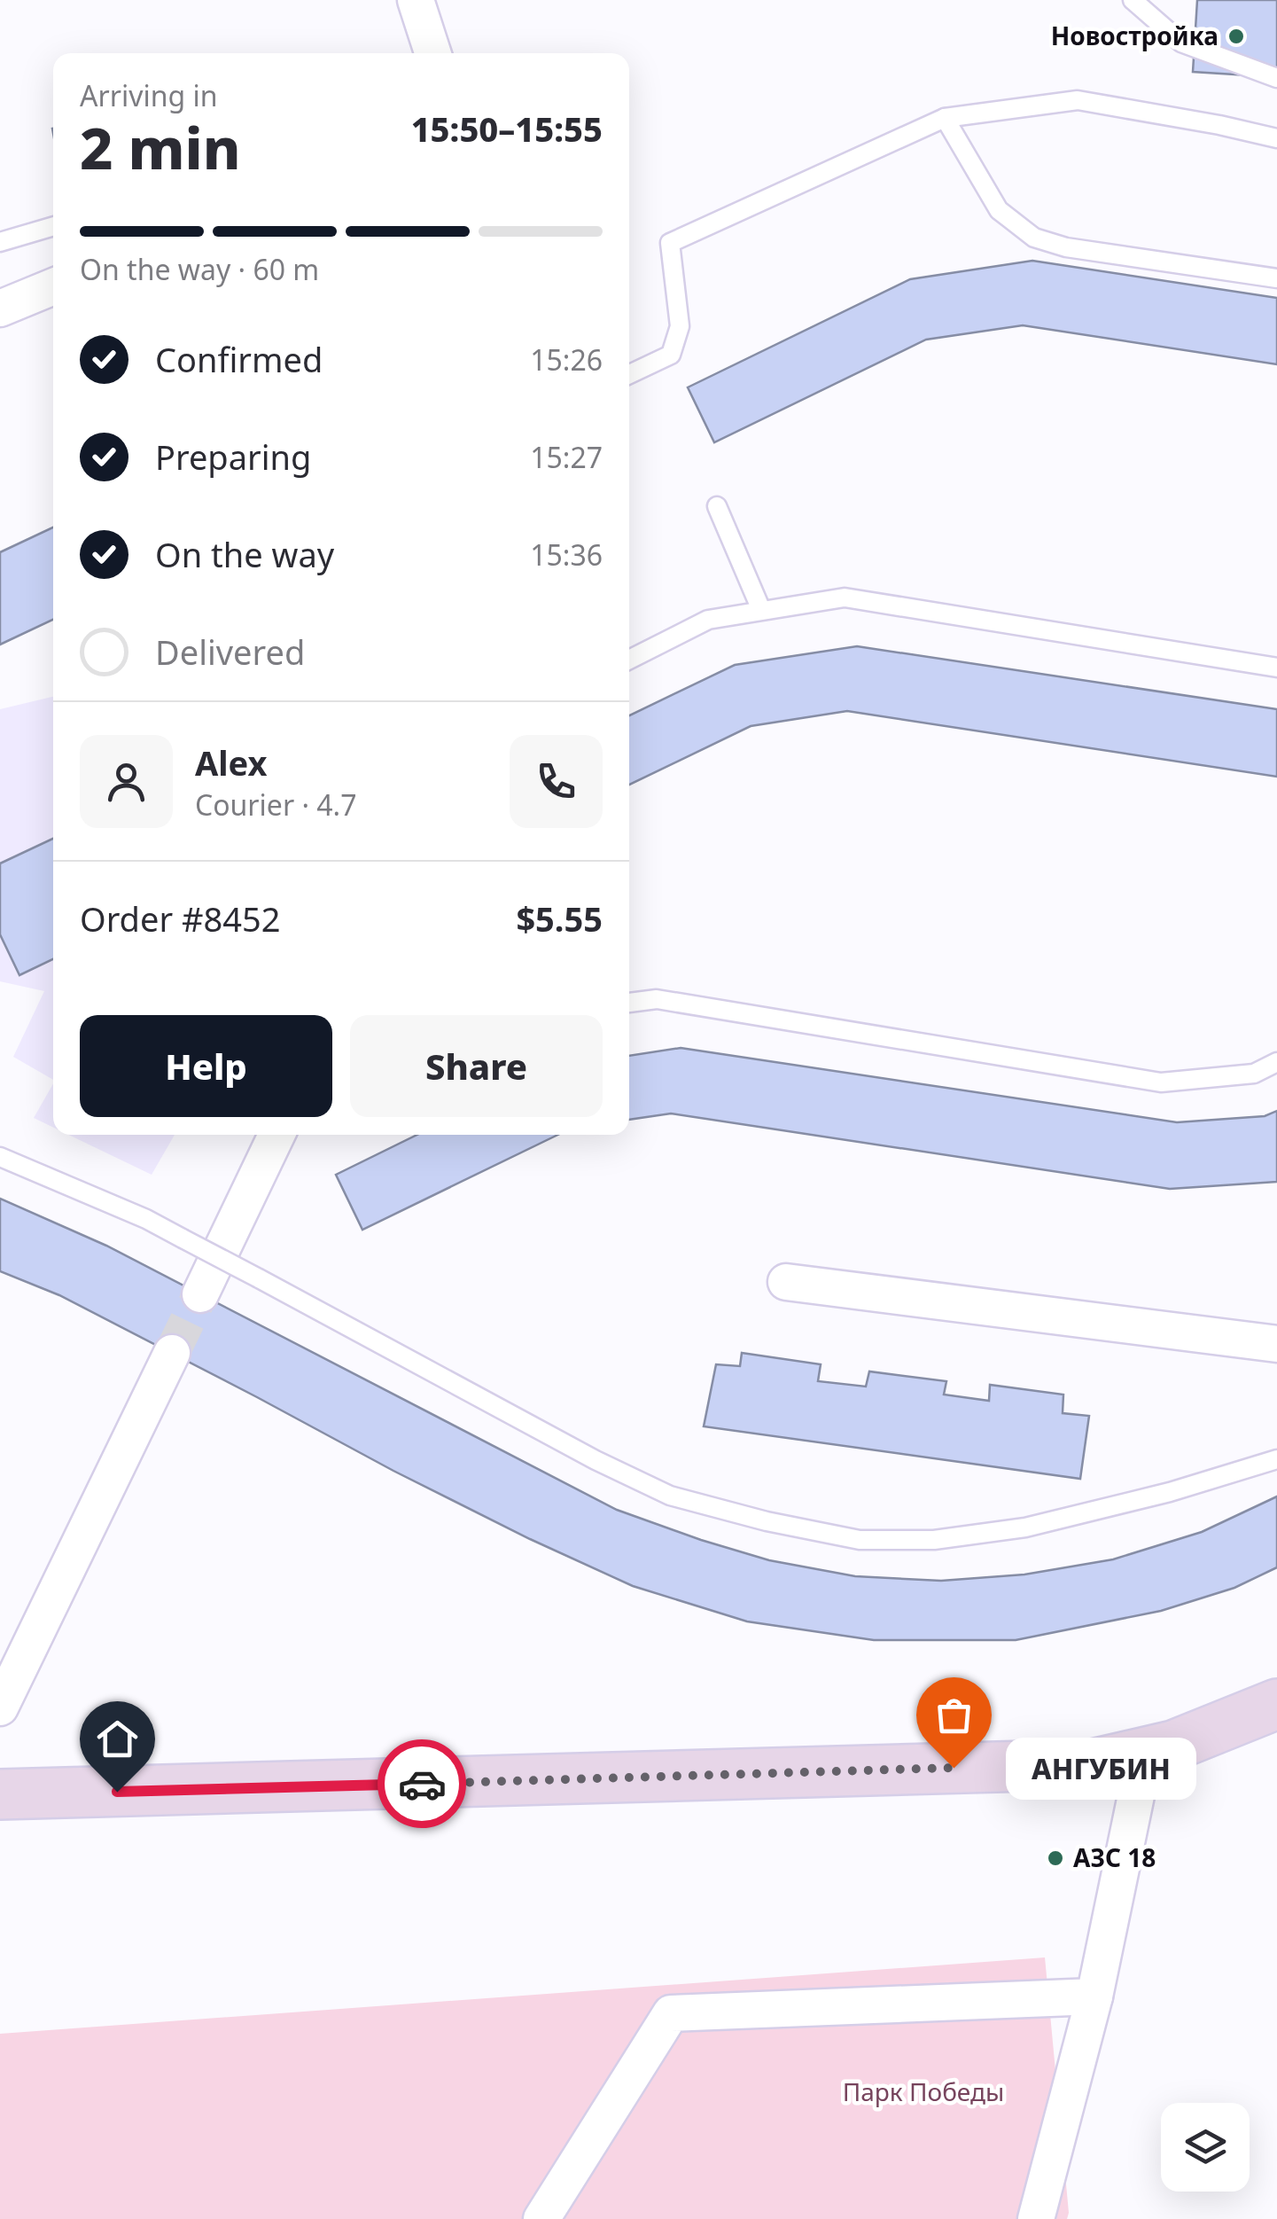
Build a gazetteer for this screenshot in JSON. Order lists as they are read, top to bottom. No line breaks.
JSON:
{"parks":["Парк Победы"],"places":["Новостройка","АНГУБИН","АЗС 18"],"page":{"heading":["2 min","Arriving in","15:50–15:55"],"panel":["Alex","Courier · 4.7","Order #8452","$5.55"],"bar":"On the way · 60 m","list":[["Confirmed","15:26"],["Preparing","15:27"],["On the way","15:36"],"Delivered"],"buttons":["Help","Share"],"bubble":"АНГУБИН"}}
